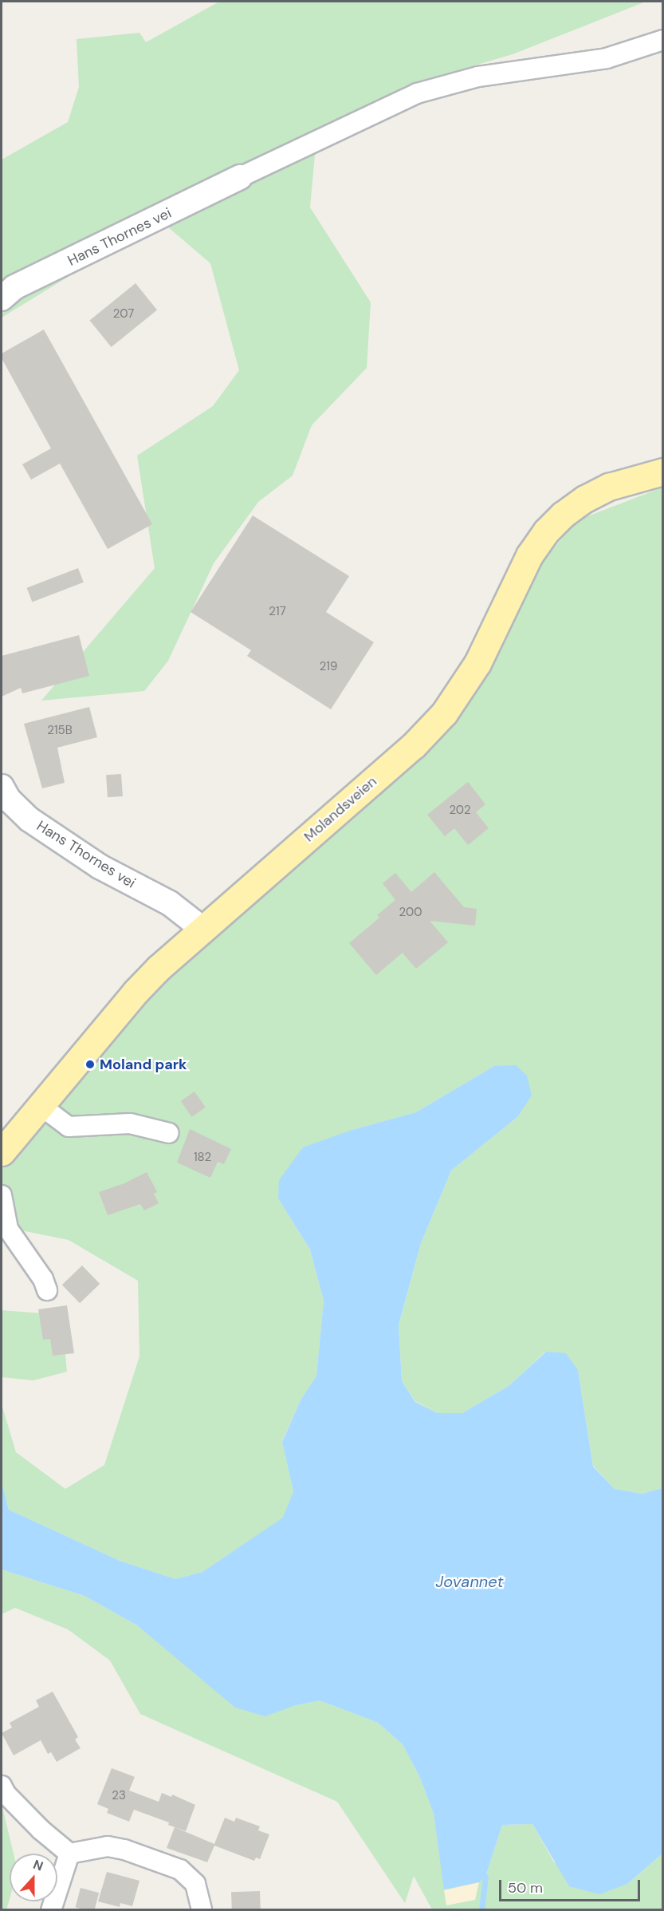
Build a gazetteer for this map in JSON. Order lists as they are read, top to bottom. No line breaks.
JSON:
{"streets":{"main road":["Molandsveien"],"street":["Hans Thornes vei"]},"crossings":[["Hans Thornes vei","Molandsveien"]],"water":["Jovannet"],"places":["Moland park"],"house_numbers":["207","217","219","215B","202","200","182","23"],"scale_bar":"50 m","north":"top"}
